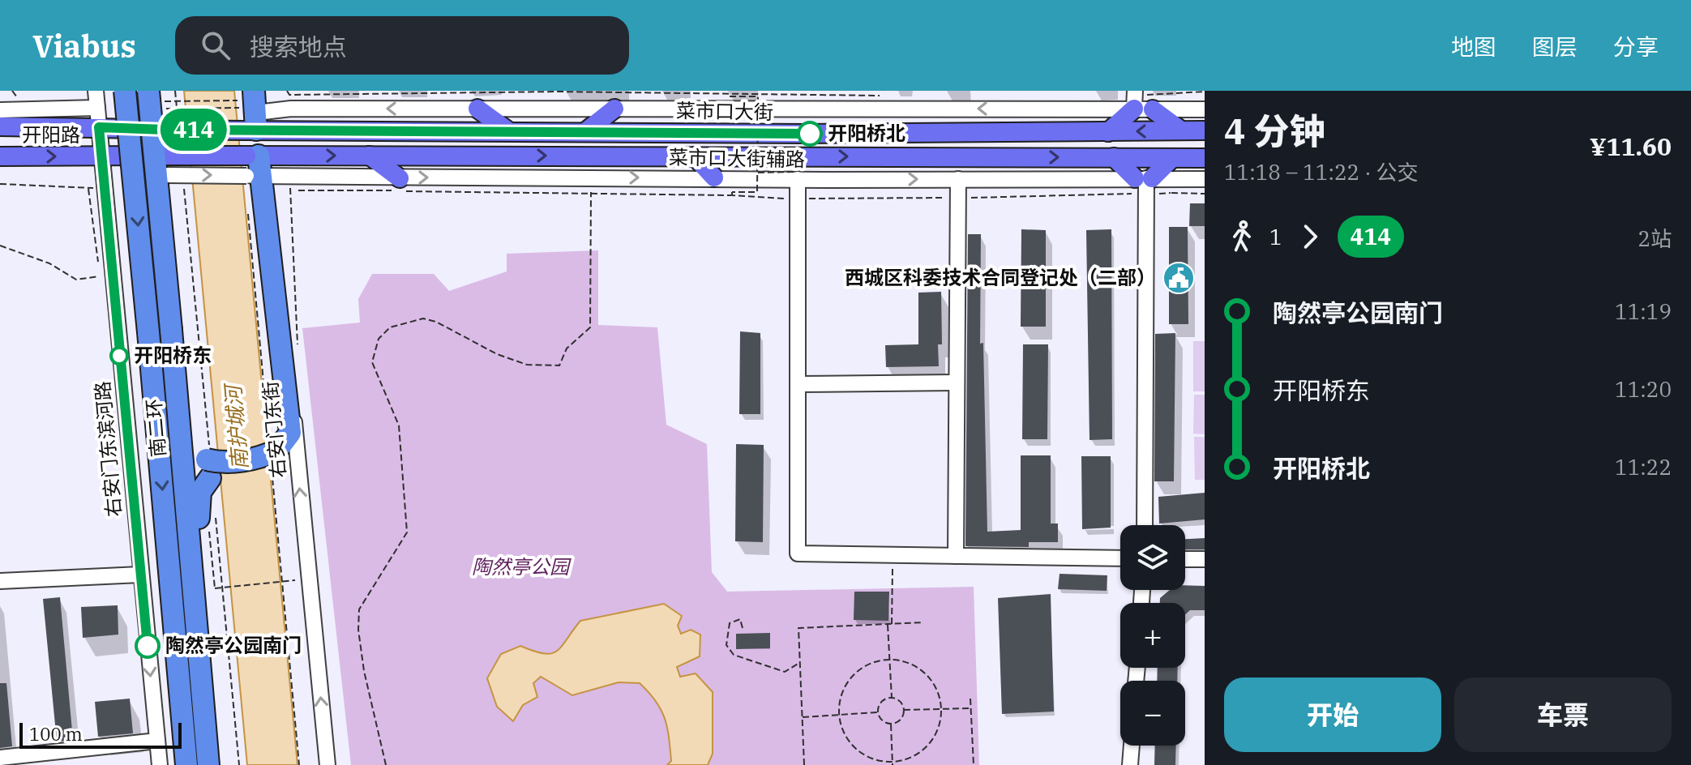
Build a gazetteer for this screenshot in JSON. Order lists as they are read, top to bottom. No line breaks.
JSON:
{"streets":{"highway":["南二环"],"main road":["菜市口大街","开阳路"],"street":["菜市口大街辅路","右安门东街","右安门东滨河路"]},"crossings":[["菜市口大街","开阳路"],["开阳路","菜市口大街辅路"],["开阳路","右安门东滨河路"],["菜市口大街辅路","右安门东滨河路"]],"one_way":["右安门东街"],"water":["南护城河"],"parks":["陶然亭公园"],"places":{"other":["开阳桥北","开阳桥东","陶然亭公园南门"],"public building":["西城区科委技术合同登记处（二部）"]},"lines":["bus line 414"],"scale_bar":"100 m","page":{"header":"Viabus","search":"搜索地点","nav":["地图","图层","分享"],"on_map":"414","heading":["4 分钟","11:18 – 11:22 · 公交","¥11.60"],"legs":["1","414","2站"],"list":[{"name":"陶然亭公园南门","value":"11:19"},{"name":"开阳桥东","value":"11:20"},{"name":"开阳桥北","value":"11:22"}],"map_buttons":["+","−"],"buttons":["开始","车票"],"scale":"100 m"}}
